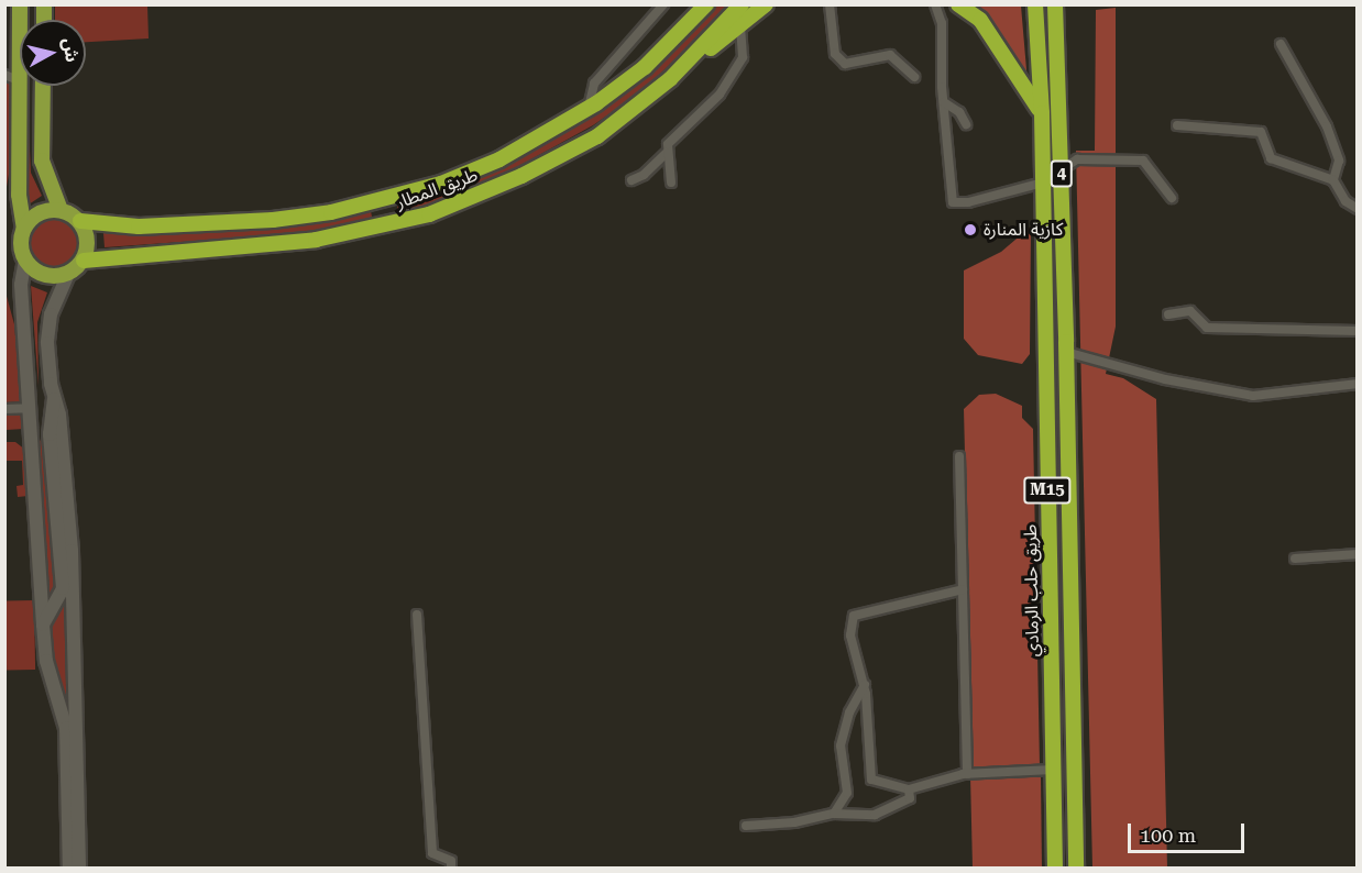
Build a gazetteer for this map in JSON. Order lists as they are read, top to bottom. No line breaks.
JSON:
{"streets":{"highway":["4","طريق المطار","M15","طريق حلب الرمادي"]},"crossings":[["4","M15"]],"places":["كازية المنارة"],"scale_bar":"100 m","north":"right"}
